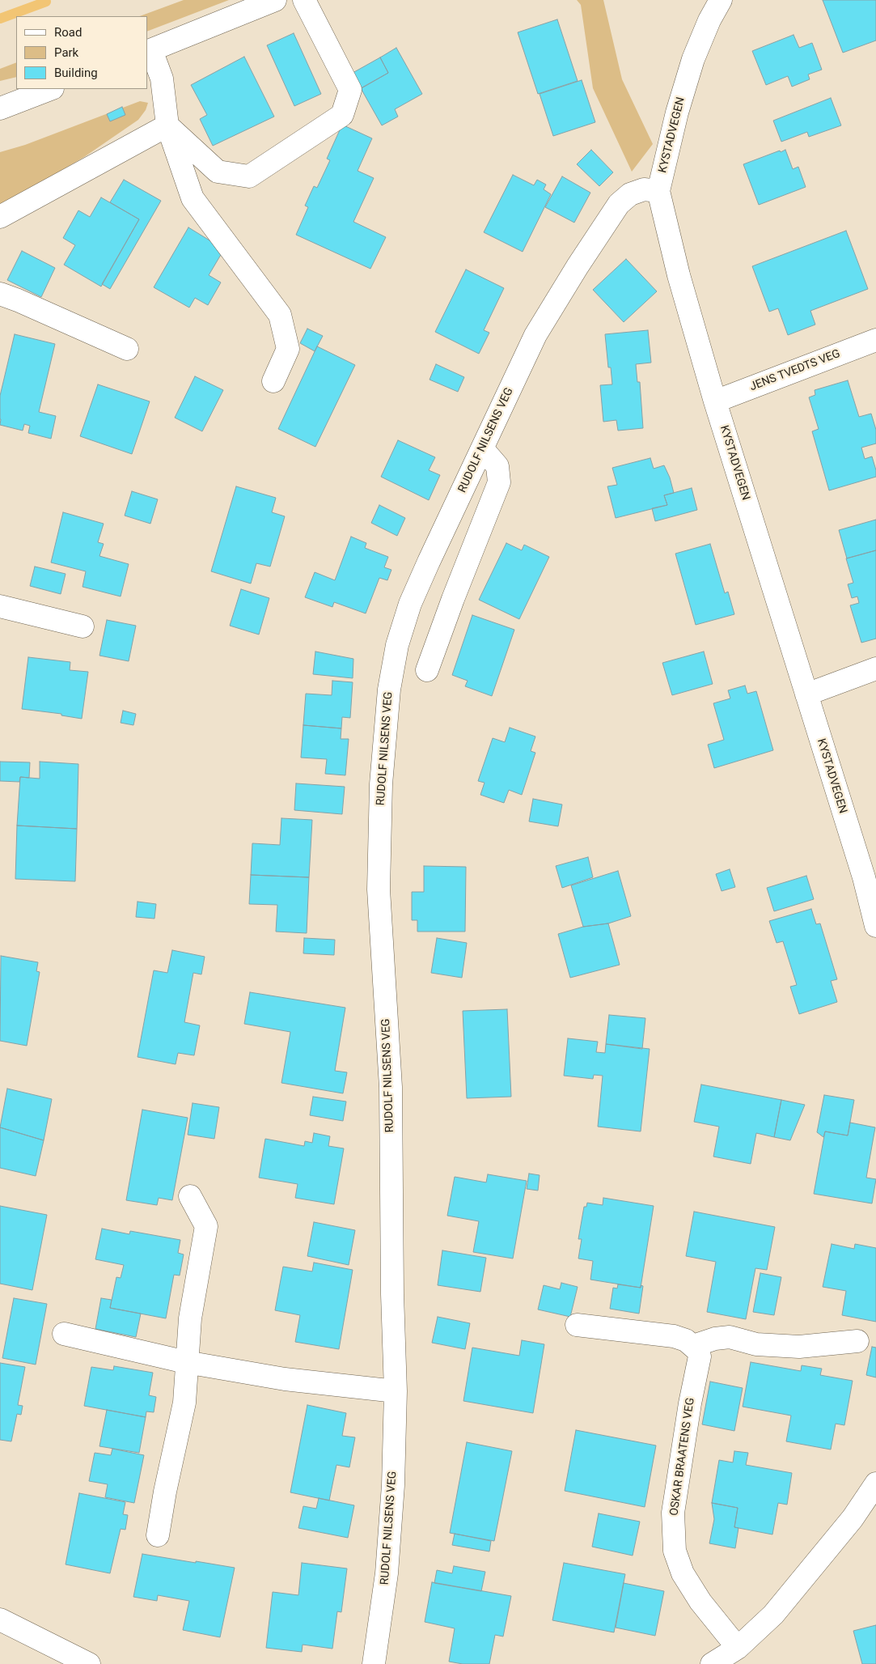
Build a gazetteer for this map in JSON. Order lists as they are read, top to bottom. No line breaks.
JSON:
{"streets":{"street":["KYSTADVEGEN","JENS TVEDTS VEG","RUDOLF NILSENS VEG","OSKAR BRAATENS VEG"]},"crossings":[["KYSTADVEGEN","JENS TVEDTS VEG"],["KYSTADVEGEN","RUDOLF NILSENS VEG"]],"legend":["Road","Park","Building"]}
